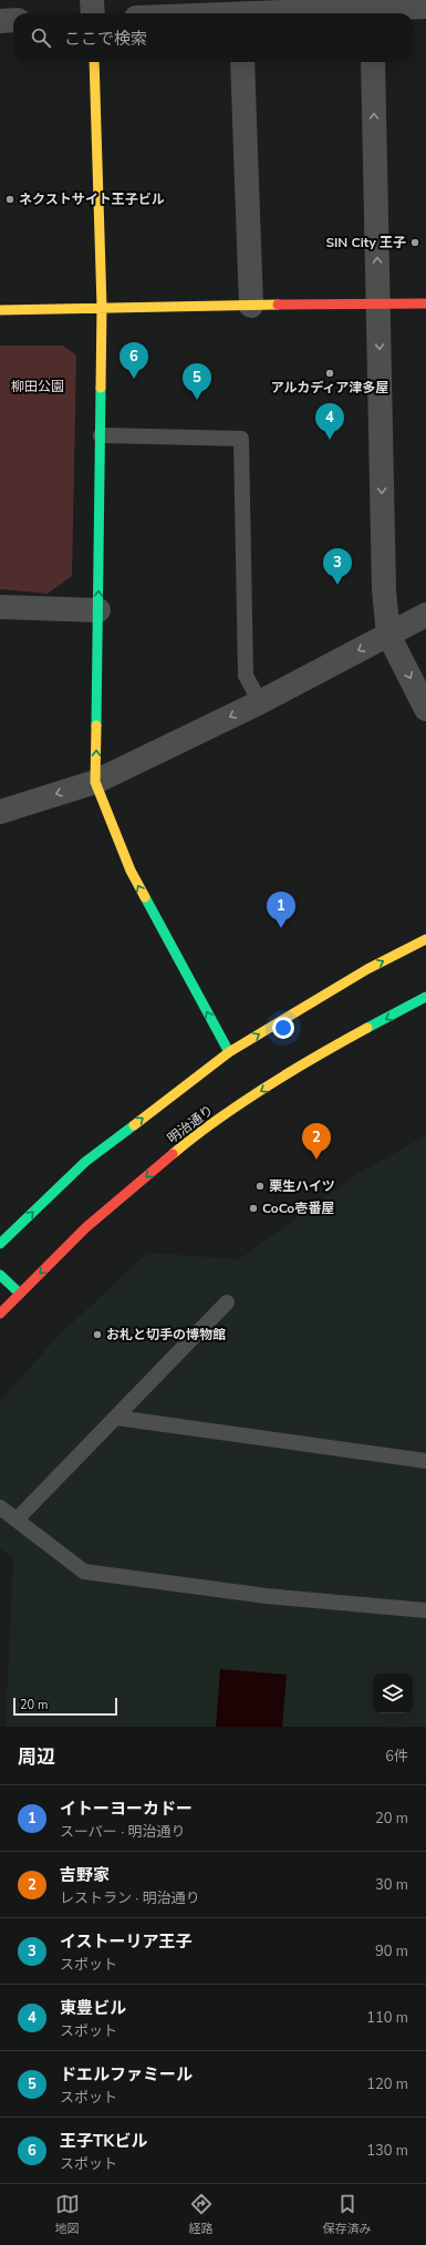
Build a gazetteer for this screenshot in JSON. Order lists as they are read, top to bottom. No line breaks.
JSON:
{"streets":{"street":["明治通り"]},"parks":["柳田公園"],"places":["ネクストサイト王子ビル","SIN City 王子","アルカディア津多屋","栗生ハイツ","CoCo壱番屋","お札と切手の博物館"],"scale_bar":"20 m","page":{"search":"ここで検索","pins":["6","5","4","3","1","2"],"scale":"20 m","heading":["周辺","6件"],"list":[{"mark":"1","name":"イトーヨーカドー","note":"スーパー · 明治通り","value":"20 m"},{"mark":"2","name":"吉野家","note":"レストラン · 明治通り","value":"30 m"},{"mark":"3","name":"イストーリア王子","note":"スポット","value":"90 m"},{"mark":"4","name":"東豊ビル","note":"スポット","value":"110 m"},{"mark":"5","name":"ドエルファミール","note":"スポット","value":"120 m"},{"mark":"6","name":"王子TKビル","note":"スポット","value":"130 m"}],"nav":["地図","経路","保存済み"]}}
